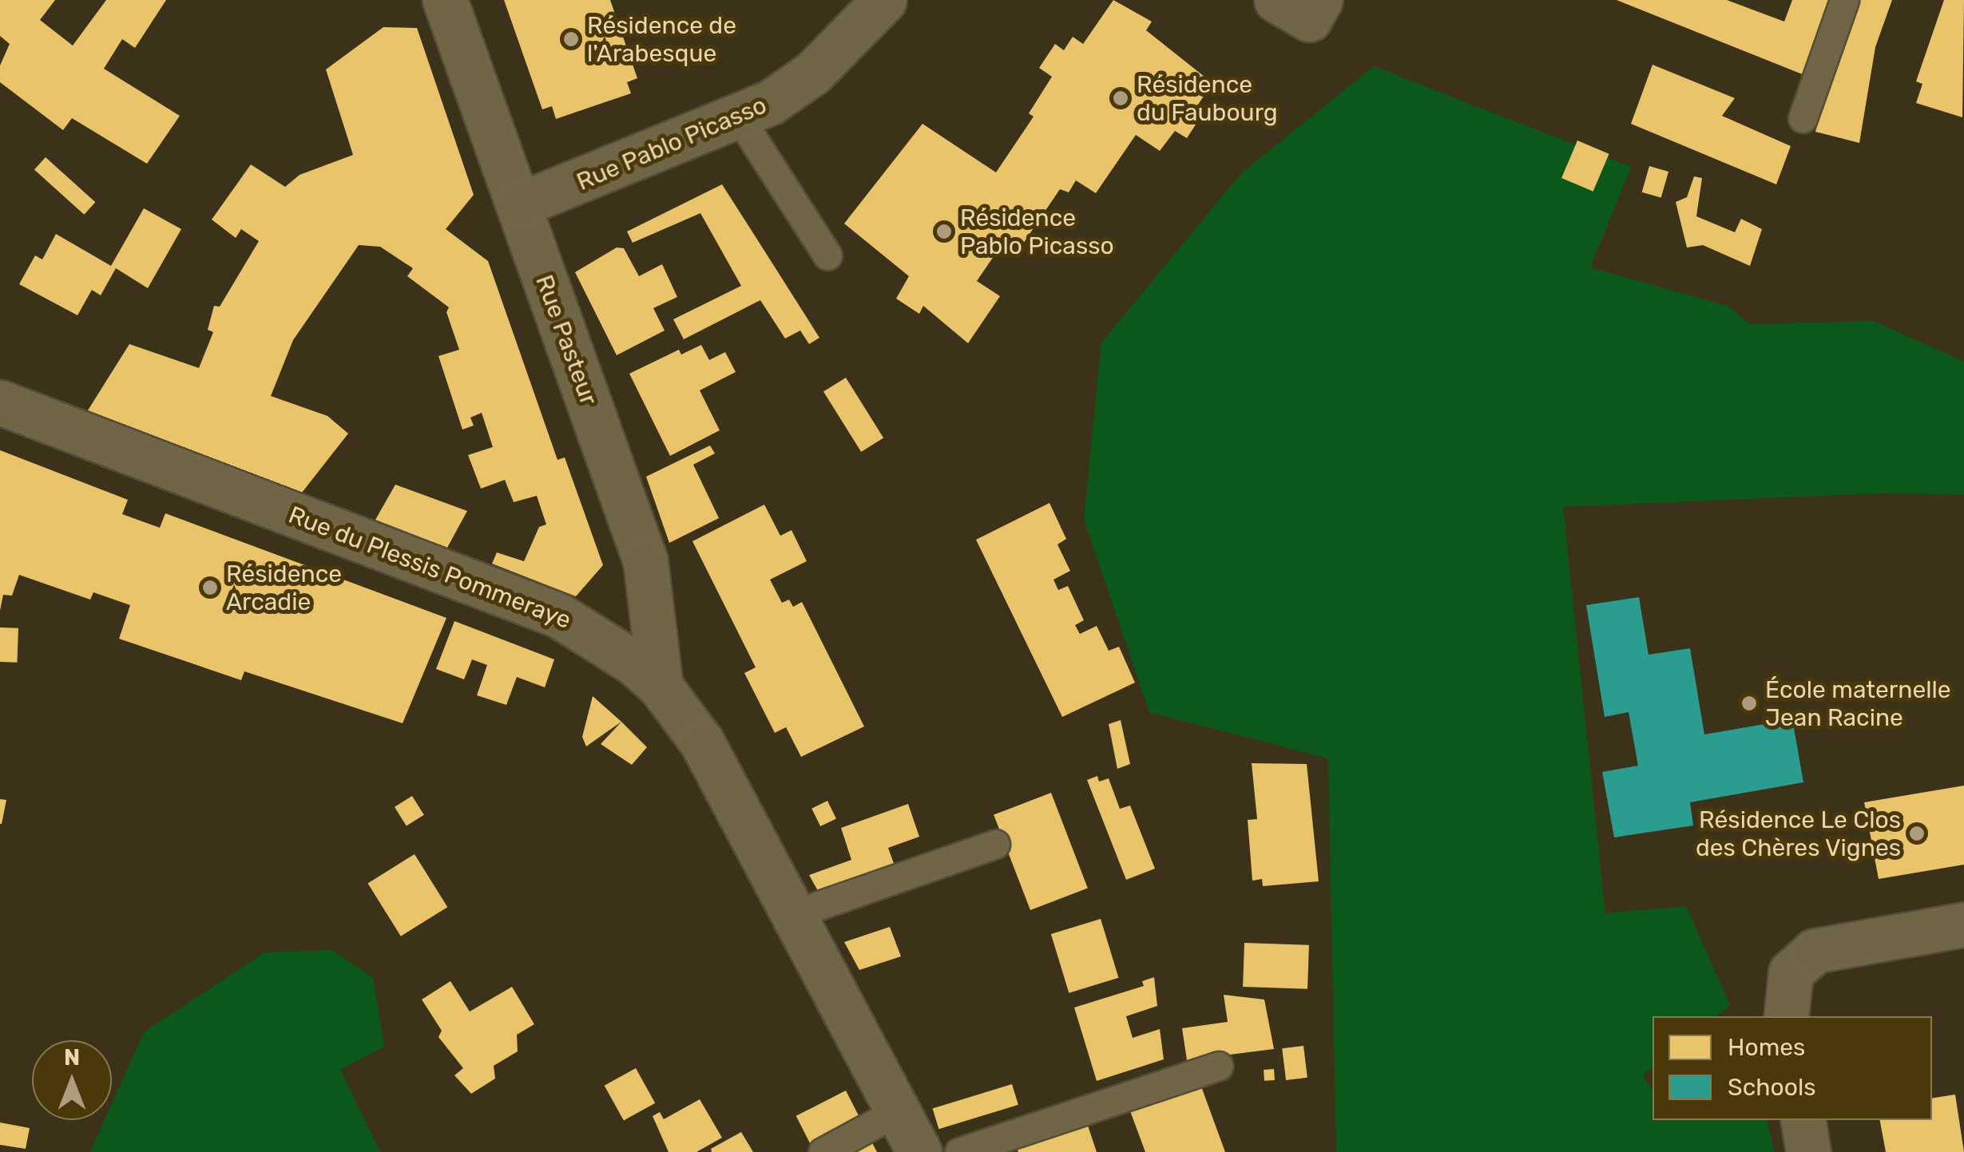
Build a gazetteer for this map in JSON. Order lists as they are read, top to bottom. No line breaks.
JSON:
{"streets":{"street":["Rue Pablo Picasso","Rue Pasteur","Rue du Plessis Pommeraye"]},"crossings":[["Rue Pablo Picasso","Rue Pasteur"],["Rue Pasteur","Rue du Plessis Pommeraye"]],"places":["Résidence de l'Arabesque","Résidence du Faubourg","Résidence Pablo Picasso","Résidence Arcadie","École maternelle Jean Racine","Résidence Le Clos des Chères Vignes"],"legend":["Homes","Schools"],"north":"top"}
